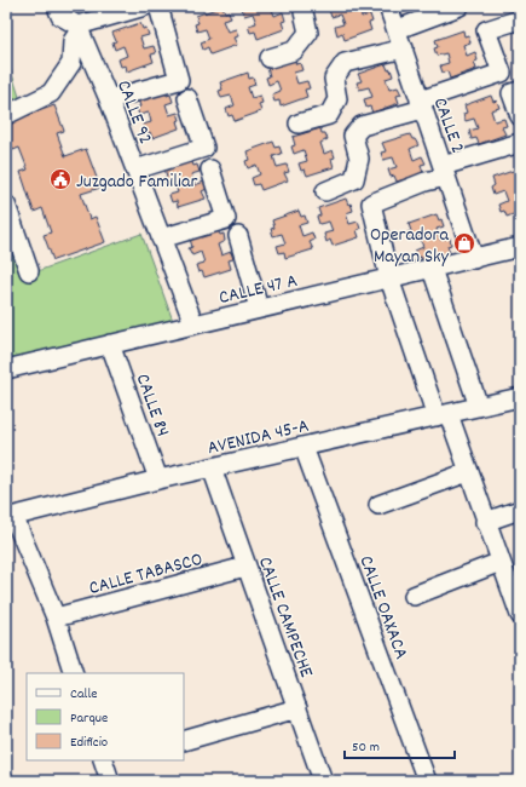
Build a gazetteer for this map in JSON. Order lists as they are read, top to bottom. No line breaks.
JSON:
{"streets":{"street":["CALLE 92","CALLE 2","CALLE 47 A","CALLE 84","AVENIDA 45-A","CALLE TABASCO","CALLE OAXACA","CALLE CAMPECHE"]},"crossings":[["CALLE 92","CALLE 47 A"],["CALLE 2","CALLE 47 A"],["CALLE 47 A","CALLE 84"],["CALLE 84","AVENIDA 45-A"],["AVENIDA 45-A","CALLE OAXACA"],["AVENIDA 45-A","CALLE CAMPECHE"],["CALLE TABASCO","CALLE CAMPECHE"]],"places":{"public building":["Juzgado Familiar"],"shop":["Operadora Mayan Sky"]},"legend":["Calle","Parque","Edificio"],"scale_bar":"50 m"}
